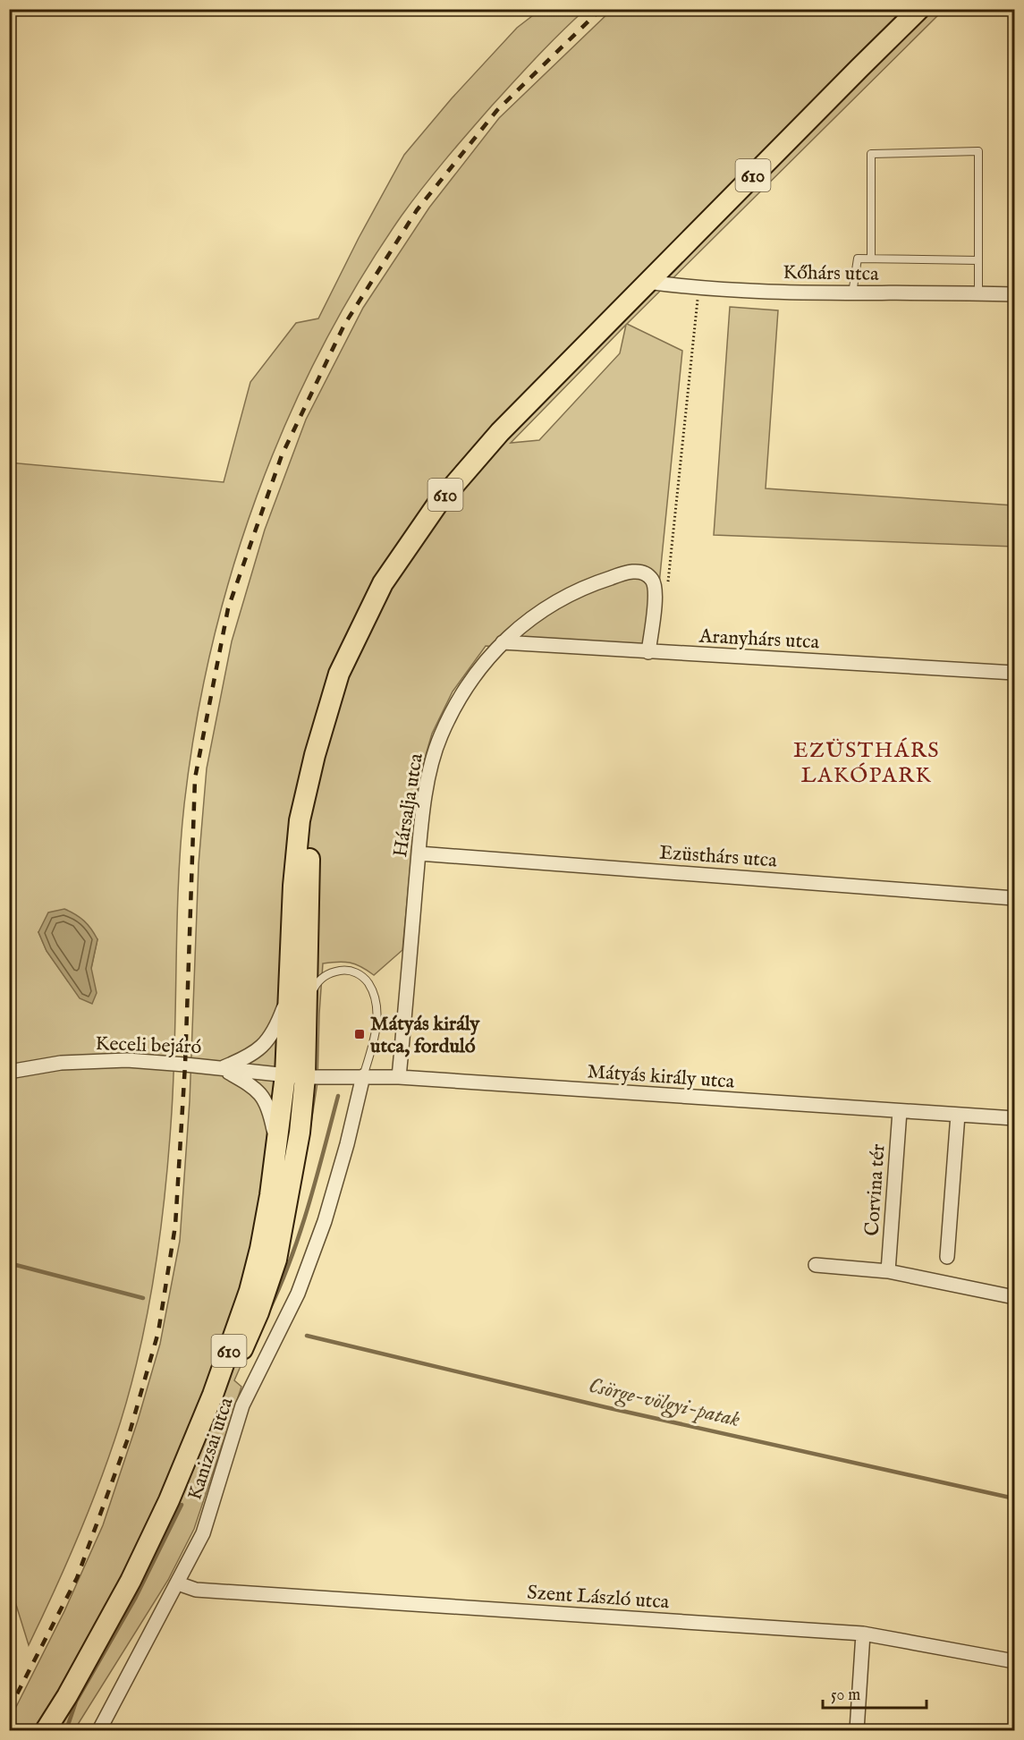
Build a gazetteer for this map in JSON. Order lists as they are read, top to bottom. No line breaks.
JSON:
{"streets":{"main road":["610"],"street":["Kőhárs utca","Aranyhárs utca","Hársalja utca","Ezüsthárs utca","Keceli bejáró","Mátyás király utca","Corvina tér","Kanizsai utca","Szent László utca"]},"crossings":[["610","Kőhárs utca"],["610","Keceli bejáró"],["610","Mátyás király utca"],["610","Kanizsai utca"],["Aranyhárs utca","Hársalja utca"],["Hársalja utca","Ezüsthárs utca"],["Hársalja utca","Mátyás király utca"],["Keceli bejáró","Mátyás király utca"],["Keceli bejáró","Kanizsai utca"],["Mátyás király utca","Corvina tér"],["Mátyás király utca","Kanizsai utca"],["Kanizsai utca","Szent László utca"]],"districts":["EZÜSTHÁRS LAKÓPARK"],"water":["Csörge-völgyi-patak"],"places":{"transit":["Mátyás király utca, forduló"]},"scale_bar":"50 m"}
